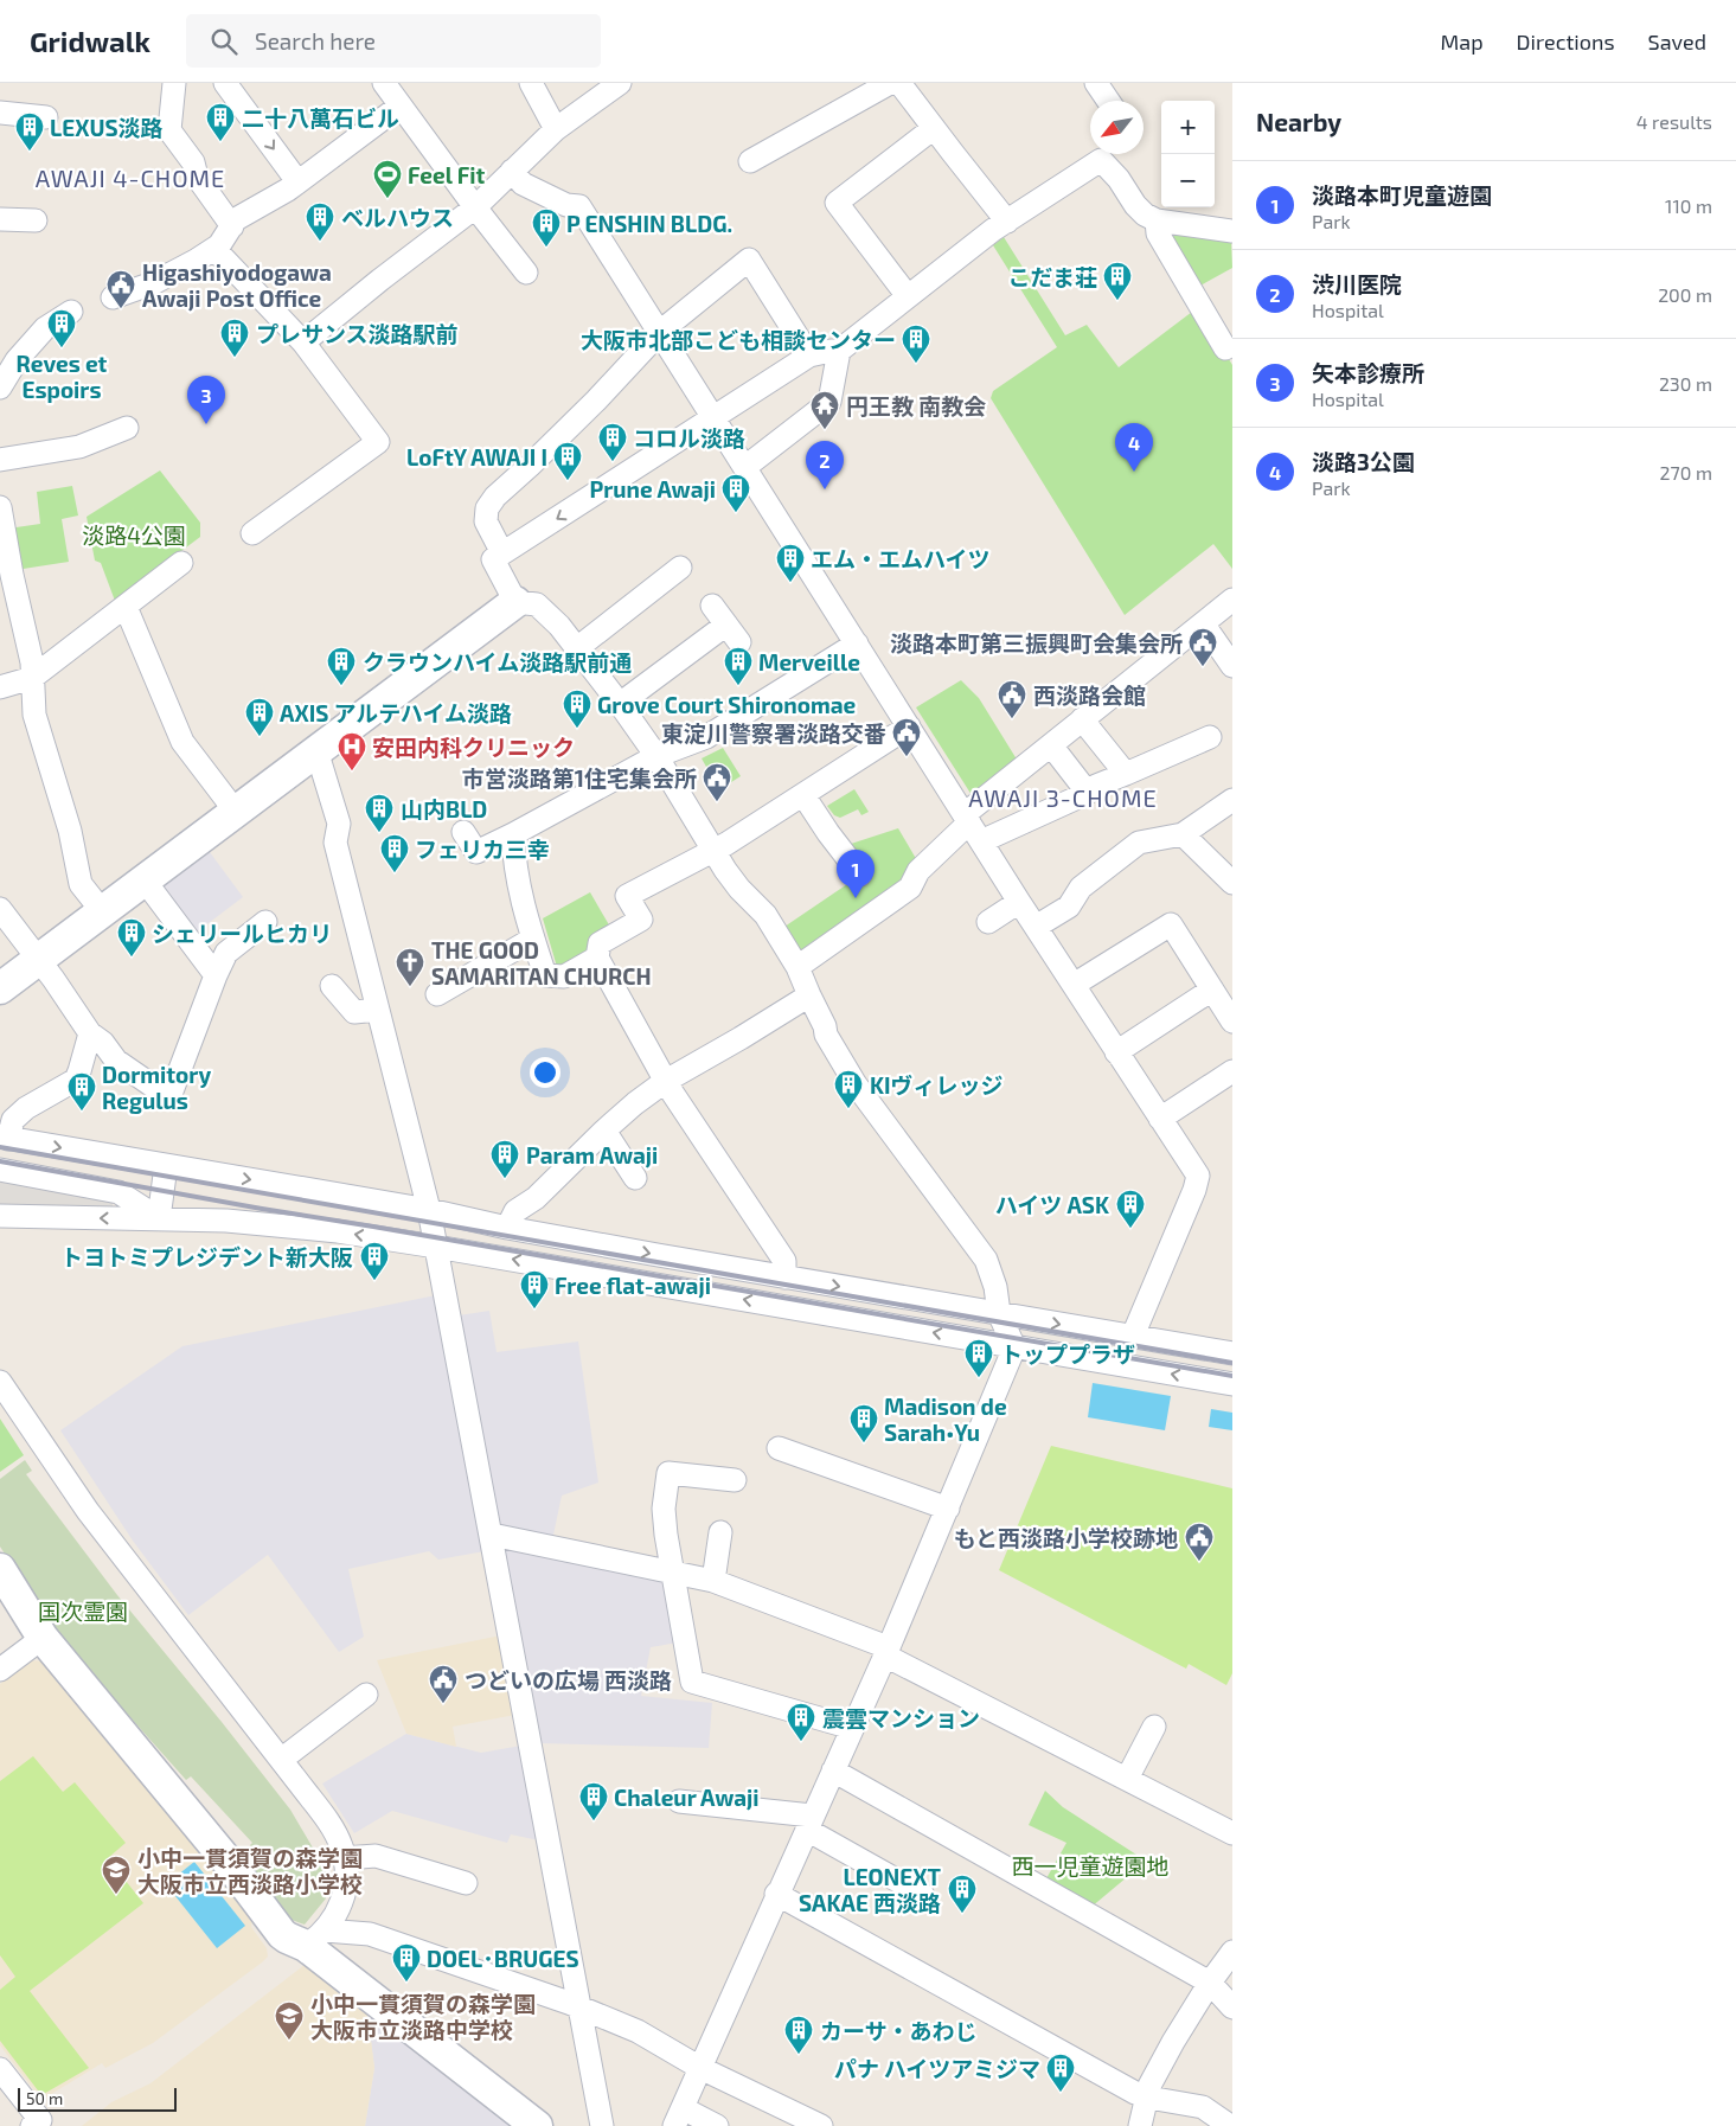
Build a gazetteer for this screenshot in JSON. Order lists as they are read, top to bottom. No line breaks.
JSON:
{"districts":["AWAJI 4-CHOME","AWAJI 3-CHOME"],"parks":["淡路4公園","国次霊園","西一児童遊園地"],"places":{"building":["二十八萬石ビル","LEXUS淡路","ベルハウス","P ENSHIN BLDG.","こだま荘","Reves et Espoirs","プレサンス淡路駅前","大阪市北部こども相談センター","コロル淡路","LoFtY AWAJI I","Prune Awaji","エム・エムハイツ","クラウンハイム淡路駅前通","Merveille","Grove Court Shironomae","AXIS アルテハイム淡路","山内BLD","フェリカ三幸","シェリールヒカリ","KIヴィレッジ","Dormitory Regulus","Param Awaji","ハイツ ASK","トヨトミプレジデント新大阪","Free flat-awaji","トッププラザ","Madison de Sarah•Yu","震雲マンション","Chaleur Awaji","LEONEXT SAKAE 西淡路","DOEL･BRUGES","カーサ・あわじ","パナ ハイツアミジマ"],"sports":["Feel Fit"],"public building":["Higashiyodogawa Awaji Post Office","淡路本町第三振興町会集会所","西淡路会館","東淀川警察署淡路交番","市営淡路第1住宅集会所","もと西淡路小学校跡地","つどいの広場 西淡路"],"temple":["円王教 南教会"],"hospital":["安田内科クリニック"],"church":["THE GOOD SAMARITAN CHURCH"],"school or university":["小中一貫須賀の森学園 大阪市立西淡路小学校","小中一貫須賀の森学園 大阪市立淡路中学校"]},"scale_bar":"50 m","north":"bottom left","page":{"header":"Gridwalk","search":"Search here","nav":["Map","Directions","Saved"],"heading":["Nearby","4 results"],"map_buttons":["+","−"],"list":[{"mark":"1","name":"淡路本町児童遊園","note":"Park","value":"110 m"},{"mark":"2","name":"渋川医院","note":"Hospital","value":"200 m"},{"mark":"3","name":"矢本診療所","note":"Hospital","value":"230 m"},{"mark":"4","name":"淡路3公園","note":"Park","value":"270 m"}],"pins":["3","4","2","1"],"scale":"50 m"}}
